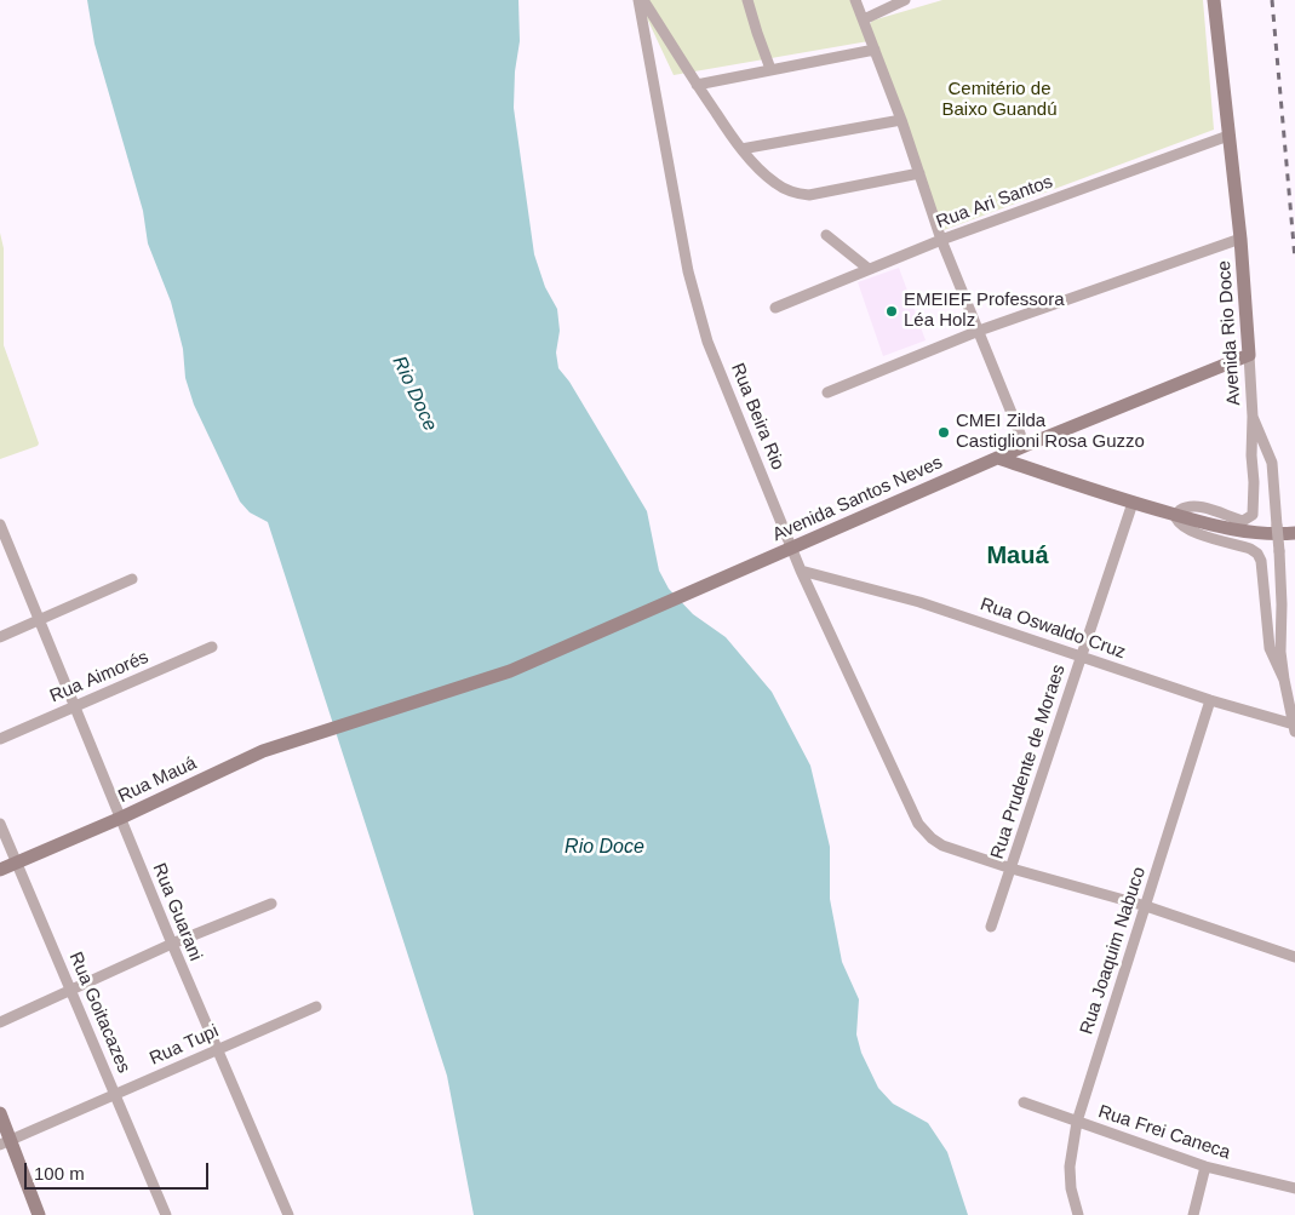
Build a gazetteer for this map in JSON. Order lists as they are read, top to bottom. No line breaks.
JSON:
{"streets":{"street":["Rua Ari Santos","Avenida Rio Doce","Rua Beira Rio","Avenida Santos Neves","Rua Oswaldo Cruz","Rua Aimorés","Rua Prudente de Moraes","Rua Mauá","Rua Guarani","Rua Joaquim Nabuco","Rua Goitacazes","Rua Tupi","Rua Frei Caneca"]},"crossings":[["Rua Ari Santos","Avenida Rio Doce"],["Avenida Rio Doce","Avenida Santos Neves"],["Avenida Rio Doce","Rua Oswaldo Cruz"],["Rua Beira Rio","Avenida Santos Neves"],["Rua Beira Rio","Rua Oswaldo Cruz"],["Rua Beira Rio","Rua Prudente de Moraes"],["Avenida Santos Neves","Rua Mauá"],["Rua Oswaldo Cruz","Rua Prudente de Moraes"],["Rua Oswaldo Cruz","Rua Joaquim Nabuco"],["Rua Aimorés","Rua Guarani"],["Rua Mauá","Rua Guarani"],["Rua Mauá","Rua Goitacazes"],["Rua Guarani","Rua Tupi"],["Rua Joaquim Nabuco","Rua Frei Caneca"],["Rua Goitacazes","Rua Tupi"]],"districts":["Mauá"],"water":["Rio Doce"],"parks":["Cemitério de Baixo Guandú"],"places":["EMEIEF Professora Léa Holz","CMEI Zilda Castiglioni Rosa Guzzo"],"scale_bar":"100 m"}
